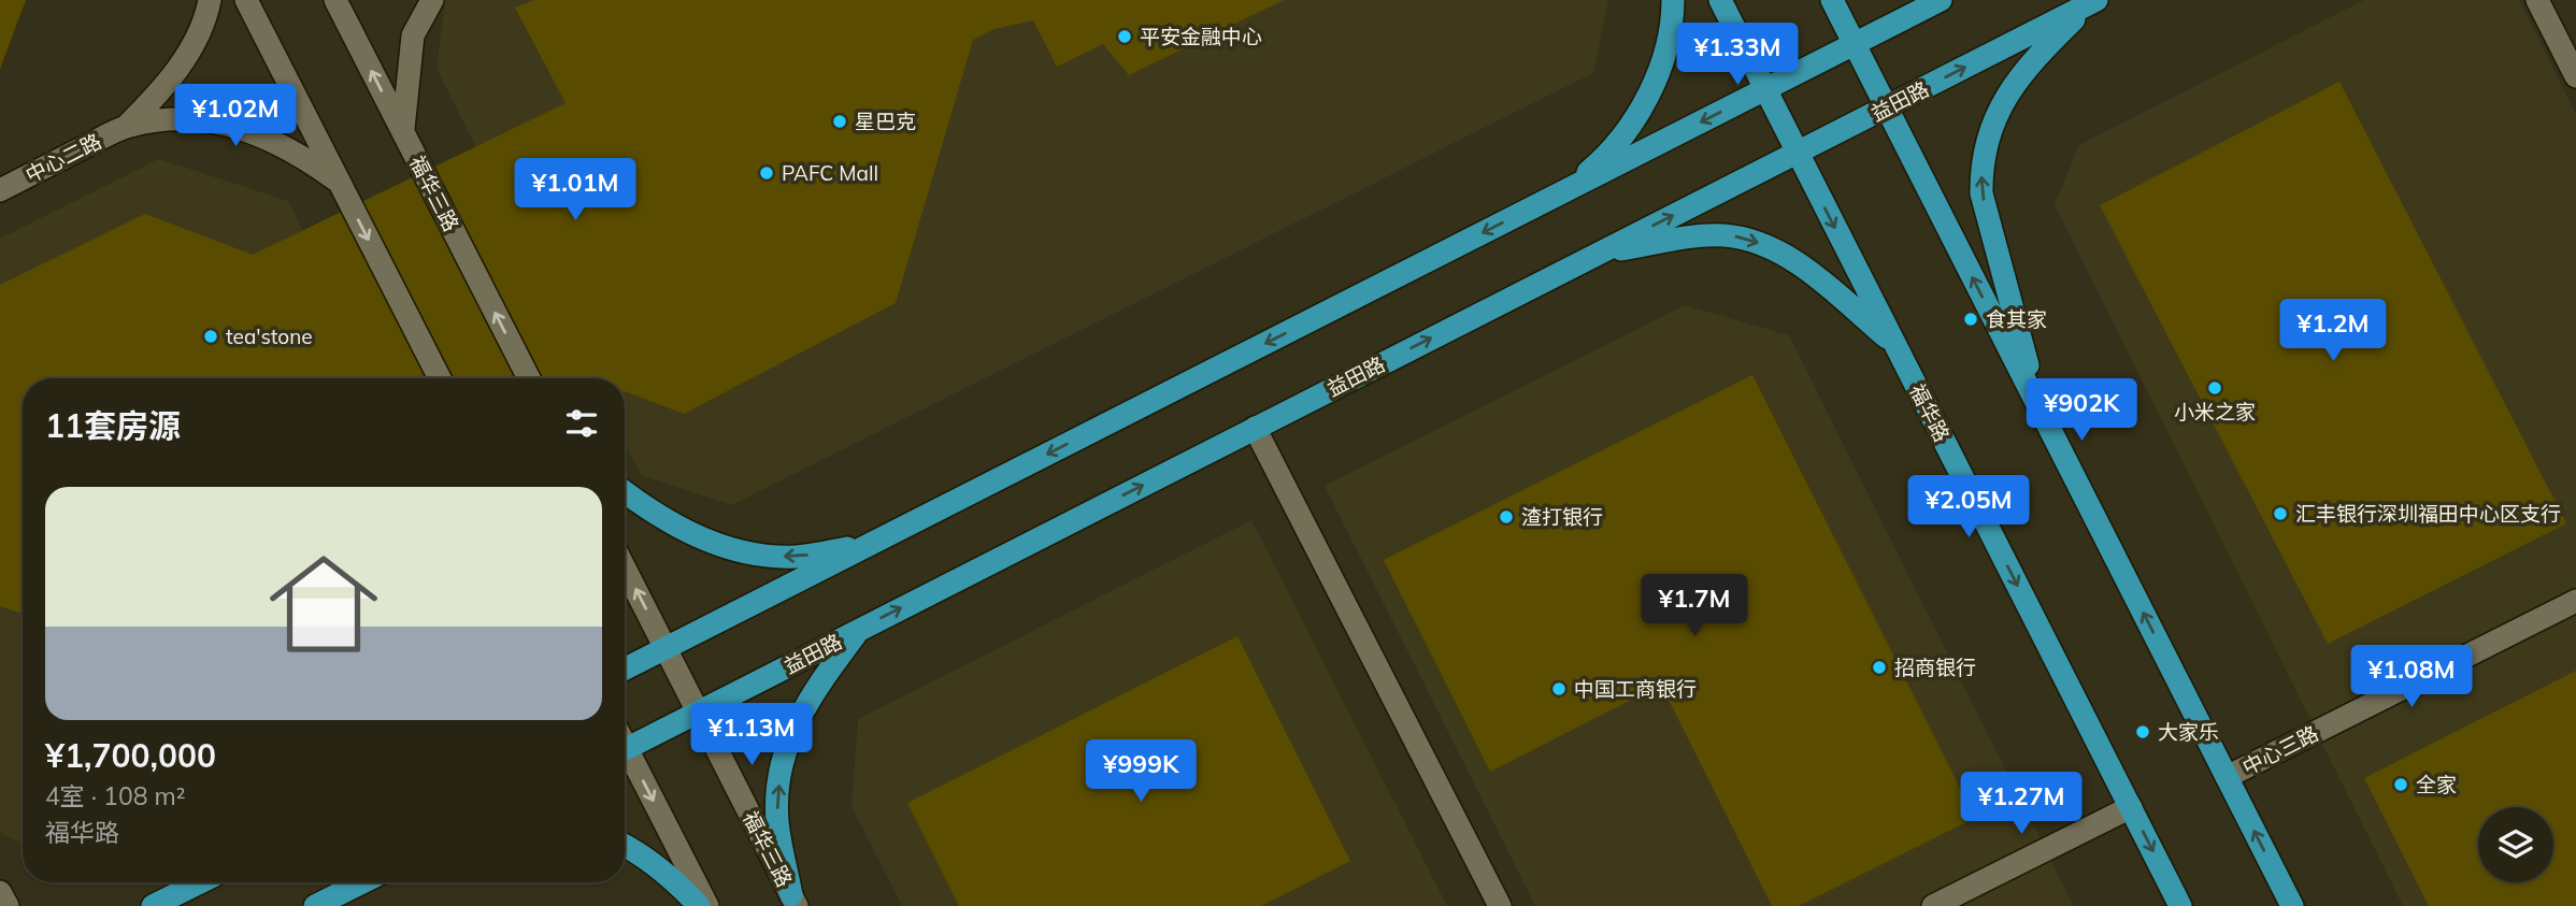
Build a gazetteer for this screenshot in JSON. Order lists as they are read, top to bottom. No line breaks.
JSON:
{"streets":{"main road":["益田路","福华路"],"street":["中心二路","福华三路","中心三路"]},"crossings":[["益田路","福华三路"],["益田路","福华路"]],"places":["平安金融中心","星巴克","PAFC Mall","食其家","tea'stone","小米之家","汇丰银行深圳福田中心区支行","渣打银行","招商银行","中国工商银行","大家乐","全家"],"page":{"price":["¥1.33M","¥1.02M","¥1.01M","¥1.2M","¥902K","¥2.05M","¥1.7M","¥1.08M","¥1.13M","¥999K","¥1.27M"],"heading":"11套房源","list":[{"name":"¥1,700,000","note":"4室 · 108 m² · 福华路"}]}}
